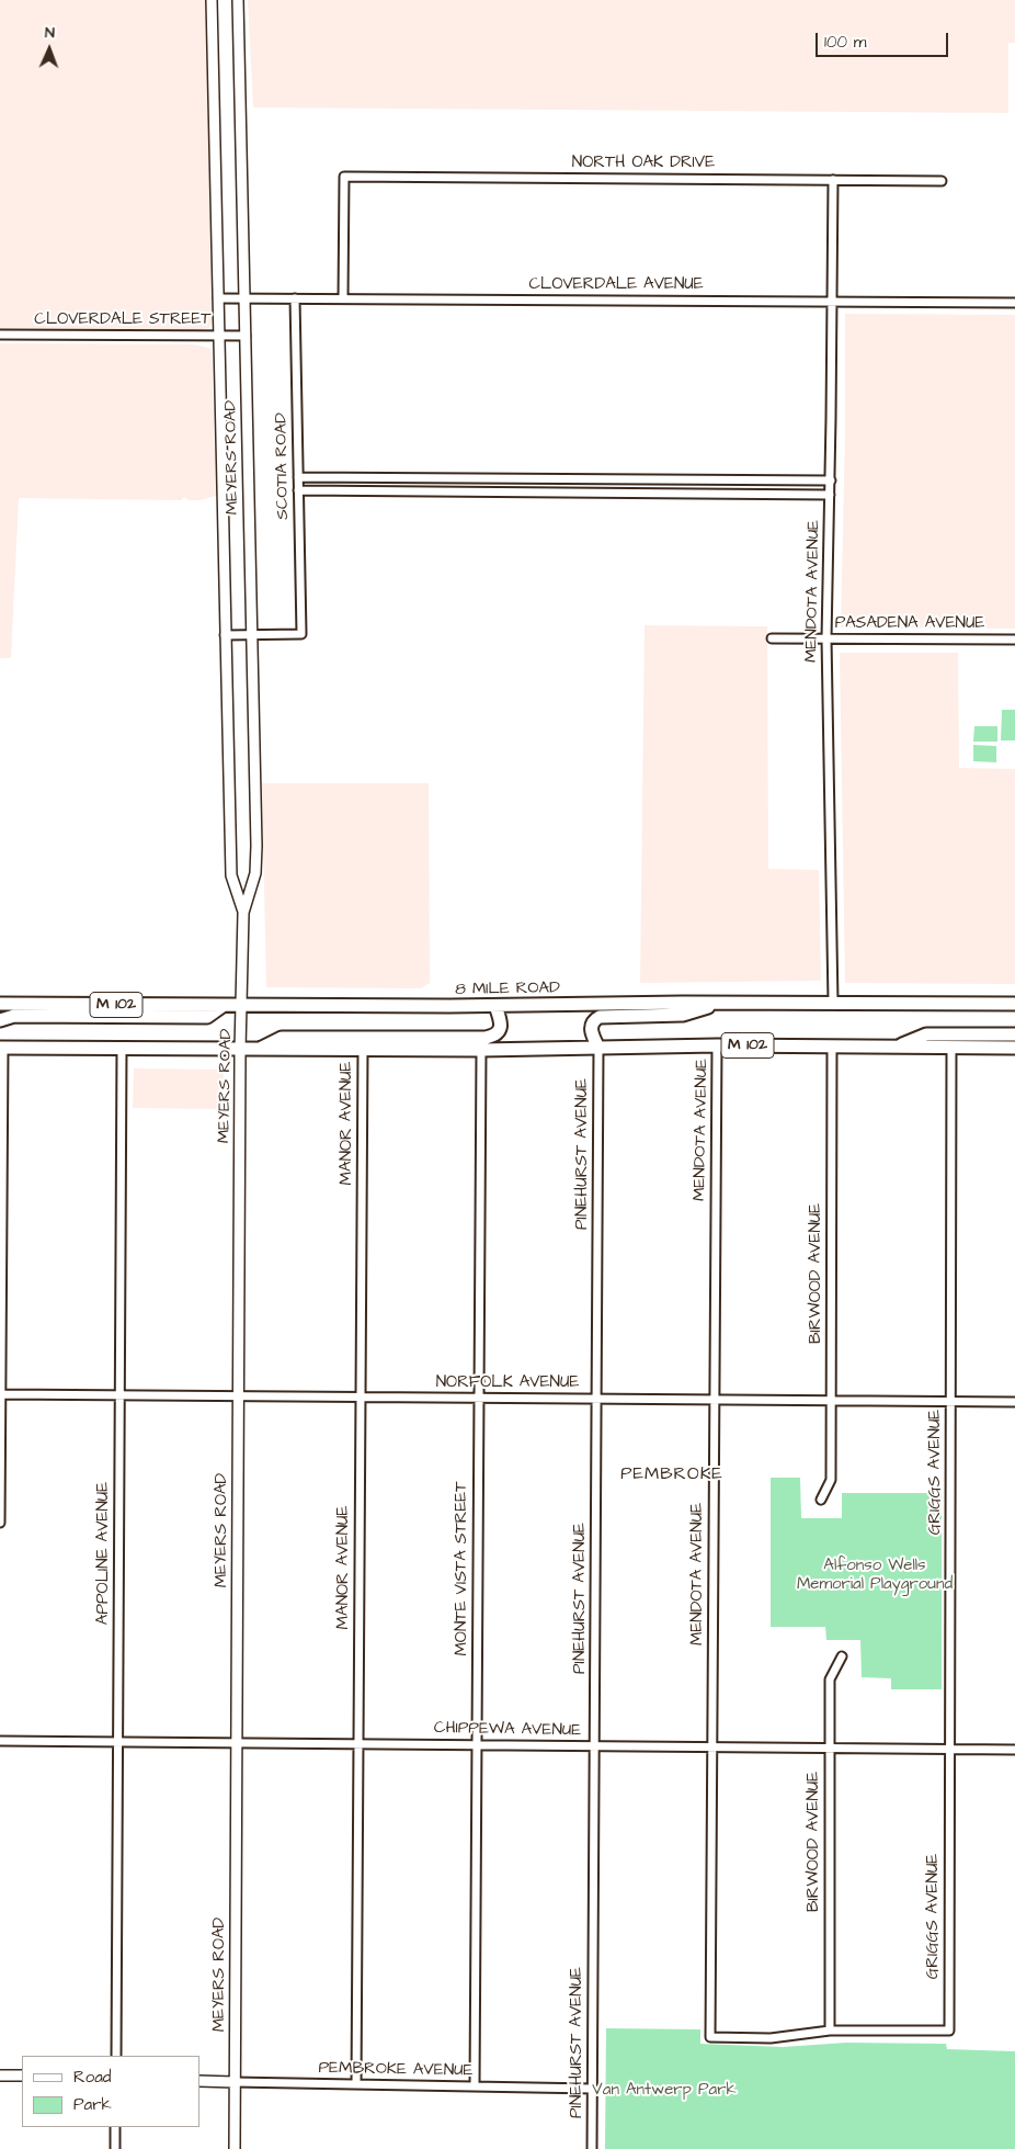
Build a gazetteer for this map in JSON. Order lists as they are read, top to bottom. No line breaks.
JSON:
{"streets":{"highway":["8 MILE ROAD","M 102"],"street":["NORTH OAK DRIVE","CLOVERDALE AVENUE","CLOVERDALE STREET","MEYERS ROAD","SCOTIA ROAD","MENDOTA AVENUE","PASADENA AVENUE","MANOR AVENUE","PINEHURST AVENUE","BIRWOOD AVENUE","NORFOLK AVENUE","GRIGGS AVENUE","APPOLINE AVENUE","MONTE VISTA STREET","CHIPPEWA AVENUE","PEMBROKE AVENUE"]},"crossings":[["NORTH OAK DRIVE","CLOVERDALE AVENUE"],["NORTH OAK DRIVE","MENDOTA AVENUE"],["CLOVERDALE AVENUE","MEYERS ROAD"],["CLOVERDALE AVENUE","SCOTIA ROAD"],["CLOVERDALE AVENUE","MENDOTA AVENUE"],["CLOVERDALE STREET","MEYERS ROAD"],["MEYERS ROAD","SCOTIA ROAD"],["MEYERS ROAD","8 MILE ROAD"],["MEYERS ROAD","M 102"],["MEYERS ROAD","NORFOLK AVENUE"],["MEYERS ROAD","CHIPPEWA AVENUE"],["MEYERS ROAD","PEMBROKE AVENUE"],["MENDOTA AVENUE","PASADENA AVENUE"],["MENDOTA AVENUE","8 MILE ROAD"],["MENDOTA AVENUE","M 102"],["MENDOTA AVENUE","BIRWOOD AVENUE"],["MENDOTA AVENUE","NORFOLK AVENUE"],["MENDOTA AVENUE","GRIGGS AVENUE"],["MENDOTA AVENUE","CHIPPEWA AVENUE"],["M 102","MANOR AVENUE"],["M 102","PINEHURST AVENUE"],["M 102","BIRWOOD AVENUE"],["M 102","GRIGGS AVENUE"],["M 102","APPOLINE AVENUE"],["M 102","MONTE VISTA STREET"],["MANOR AVENUE","NORFOLK AVENUE"],["MANOR AVENUE","CHIPPEWA AVENUE"],["MANOR AVENUE","PEMBROKE AVENUE"],["PINEHURST AVENUE","NORFOLK AVENUE"],["PINEHURST AVENUE","CHIPPEWA AVENUE"],["PINEHURST AVENUE","PEMBROKE AVENUE"],["BIRWOOD AVENUE","NORFOLK AVENUE"],["BIRWOOD AVENUE","GRIGGS AVENUE"],["BIRWOOD AVENUE","CHIPPEWA AVENUE"],["NORFOLK AVENUE","GRIGGS AVENUE"],["NORFOLK AVENUE","APPOLINE AVENUE"],["NORFOLK AVENUE","MONTE VISTA STREET"],["GRIGGS AVENUE","CHIPPEWA AVENUE"],["APPOLINE AVENUE","CHIPPEWA AVENUE"],["MONTE VISTA STREET","CHIPPEWA AVENUE"],["MONTE VISTA STREET","PEMBROKE AVENUE"]],"districts":["PEMBROKE"],"parks":["Alfonso Wells Memorial Playground","Van Antwerp Park"],"legend":["Road","Park"],"scale_bar":"100 m","north":"top"}
